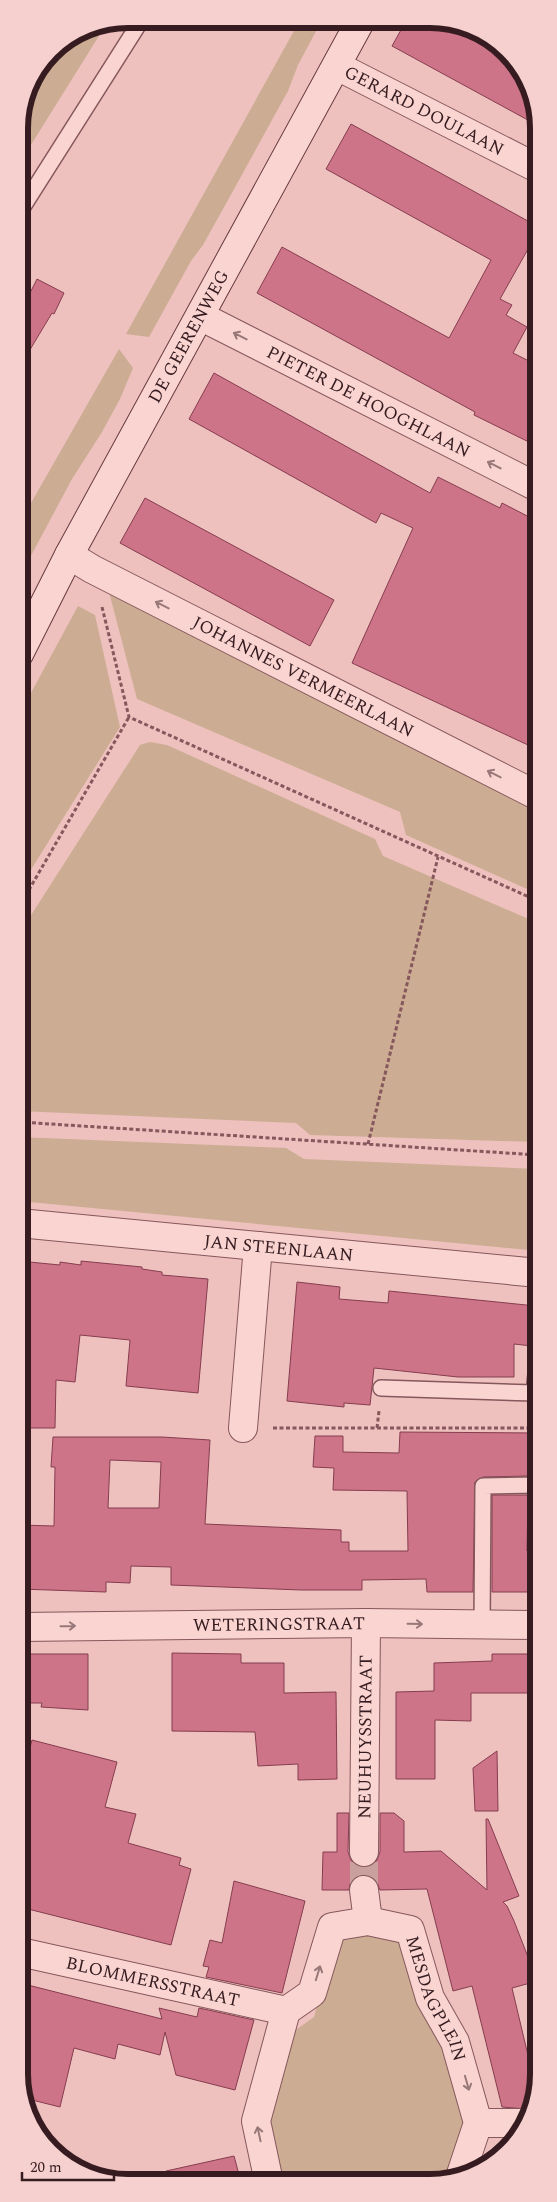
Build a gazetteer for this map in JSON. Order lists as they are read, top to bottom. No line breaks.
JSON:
{"streets":{"street":["GERARD DOULAAN","DE GEERENWEG","PIETER DE HOOGHLAAN","JOHANNES VERMEERLAAN","JAN STEENLAAN","WETERINGSTRAAT","NEUHUYSSTRAAT","BLOMMERSSTRAAT","MESDAGPLEIN"]},"crossings":[["GERARD DOULAAN","DE GEERENWEG"],["DE GEERENWEG","PIETER DE HOOGHLAAN"],["DE GEERENWEG","JOHANNES VERMEERLAAN"],["WETERINGSTRAAT","NEUHUYSSTRAAT"],["BLOMMERSSTRAAT","MESDAGPLEIN"]],"one_way":["PIETER DE HOOGHLAAN","JOHANNES VERMEERLAAN","WETERINGSTRAAT"],"scale_bar":"20 m"}
